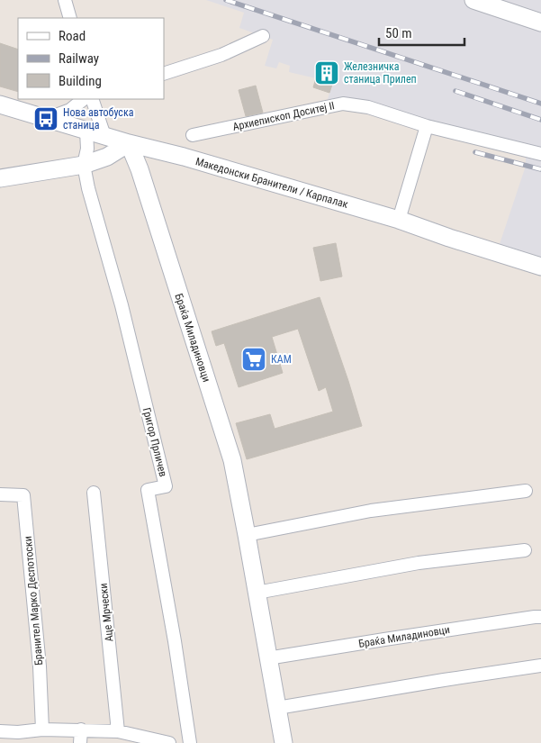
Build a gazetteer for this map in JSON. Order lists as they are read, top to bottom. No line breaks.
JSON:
{"streets":{"street":["Архиепископ Доситеј II","Македонски Бранители / Карпалак","Браќа Миладиновци","Григор Прличев","Бранител Марко Деспотоски","Аце Мрчески"]},"crossings":[["Македонски Бранители / Карпалак","Браќа Миладиновци"],["Македонски Бранители / Карпалак","Григор Прличев"]],"places":{"building":["Железничка станица Прилеп"],"bus stop":["Нова автобуска станица"],"supermarket":["КАМ"]},"legend":["Road","Railway","Building"],"scale_bar":"50 m"}
